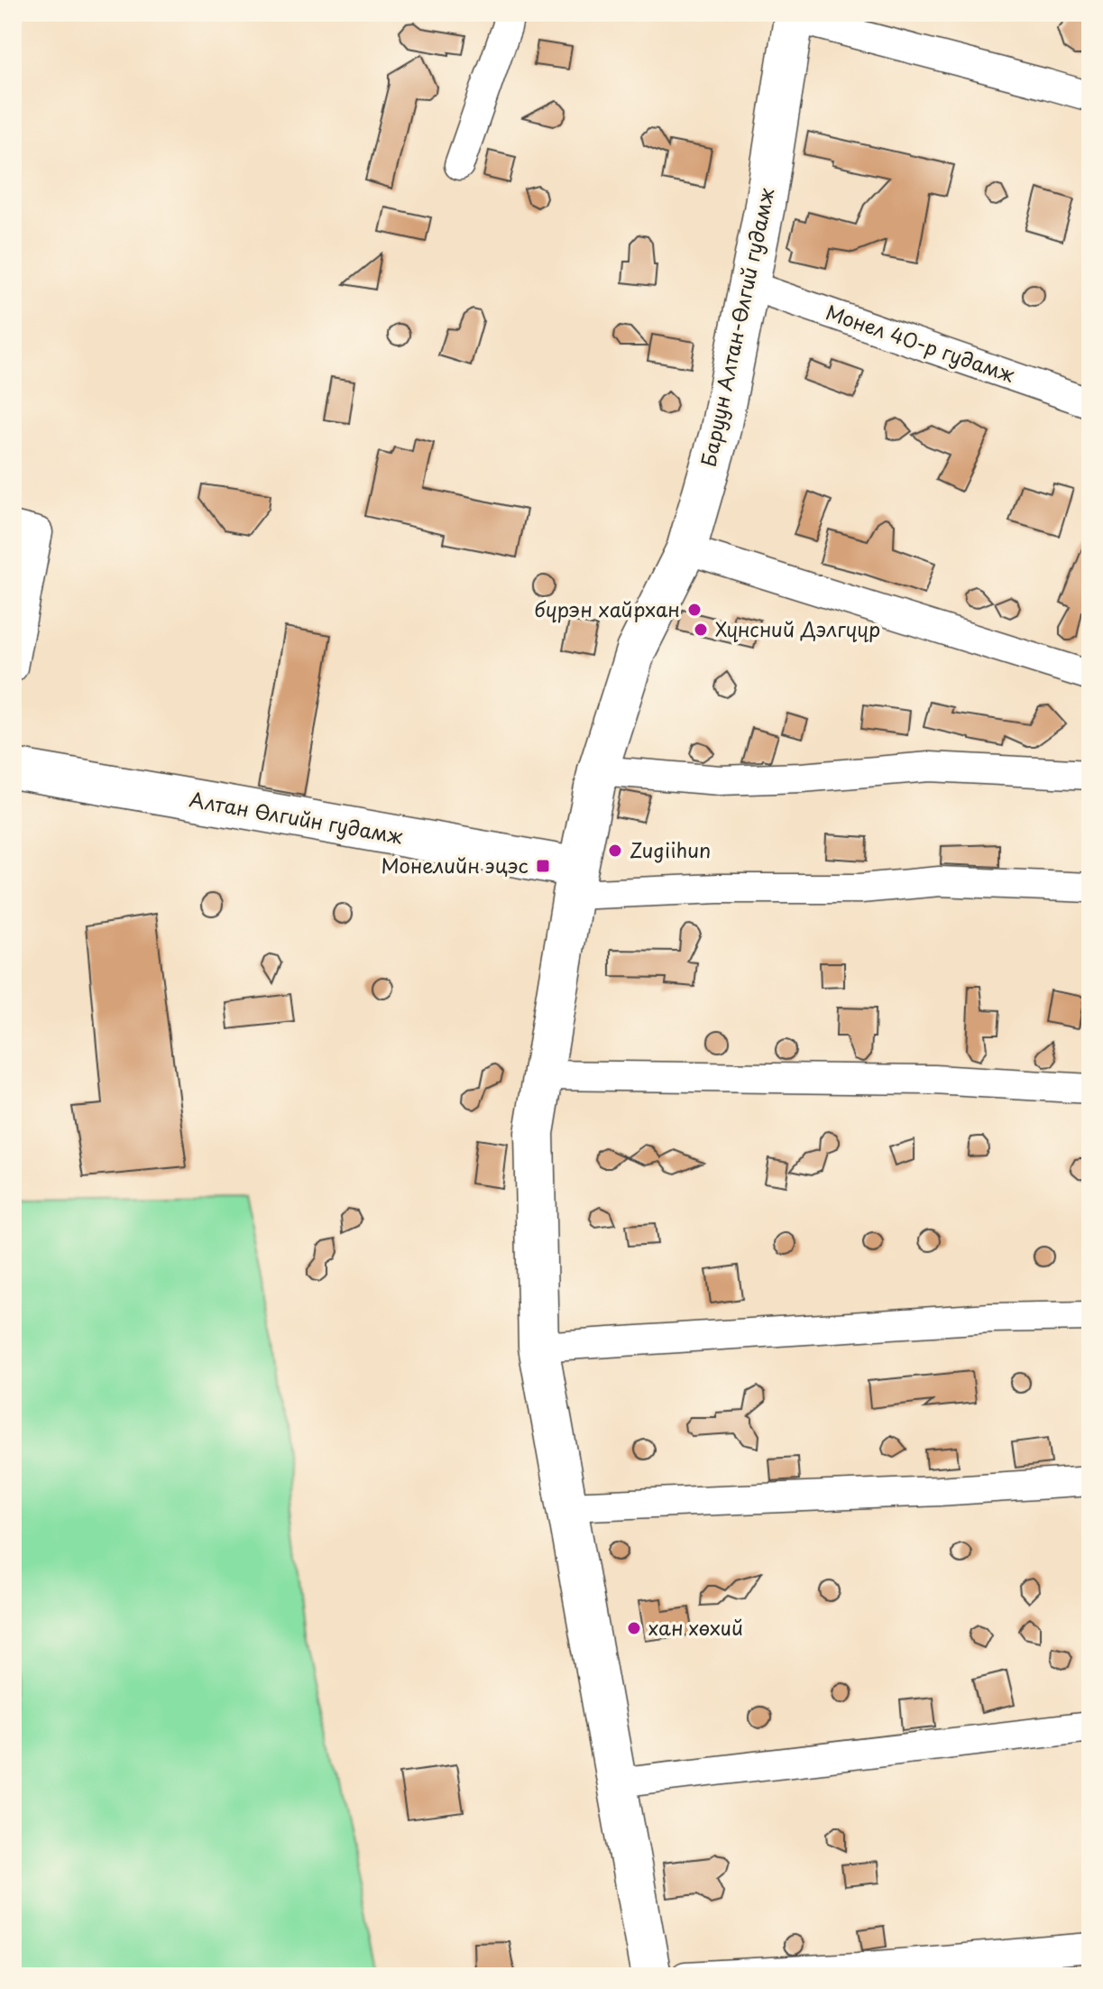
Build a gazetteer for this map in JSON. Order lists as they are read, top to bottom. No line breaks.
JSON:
{"streets":{"main road":["Баруун Алтан-Өлгий гудамж","Алтан Өлгийн гудамж"],"street":["Монел 40-р гудамж"]},"crossings":[["Баруун Алтан-Өлгий гудамж","Монел 40-р гудамж"],["Баруун Алтан-Өлгий гудамж","Алтан Өлгийн гудамж"]],"places":{"other":["бүрэн хайрхан","Хүнсний Дэлгүүр","Zugiihun","хан хөхий"],"transit":["Монелийн эцэс"]}}
